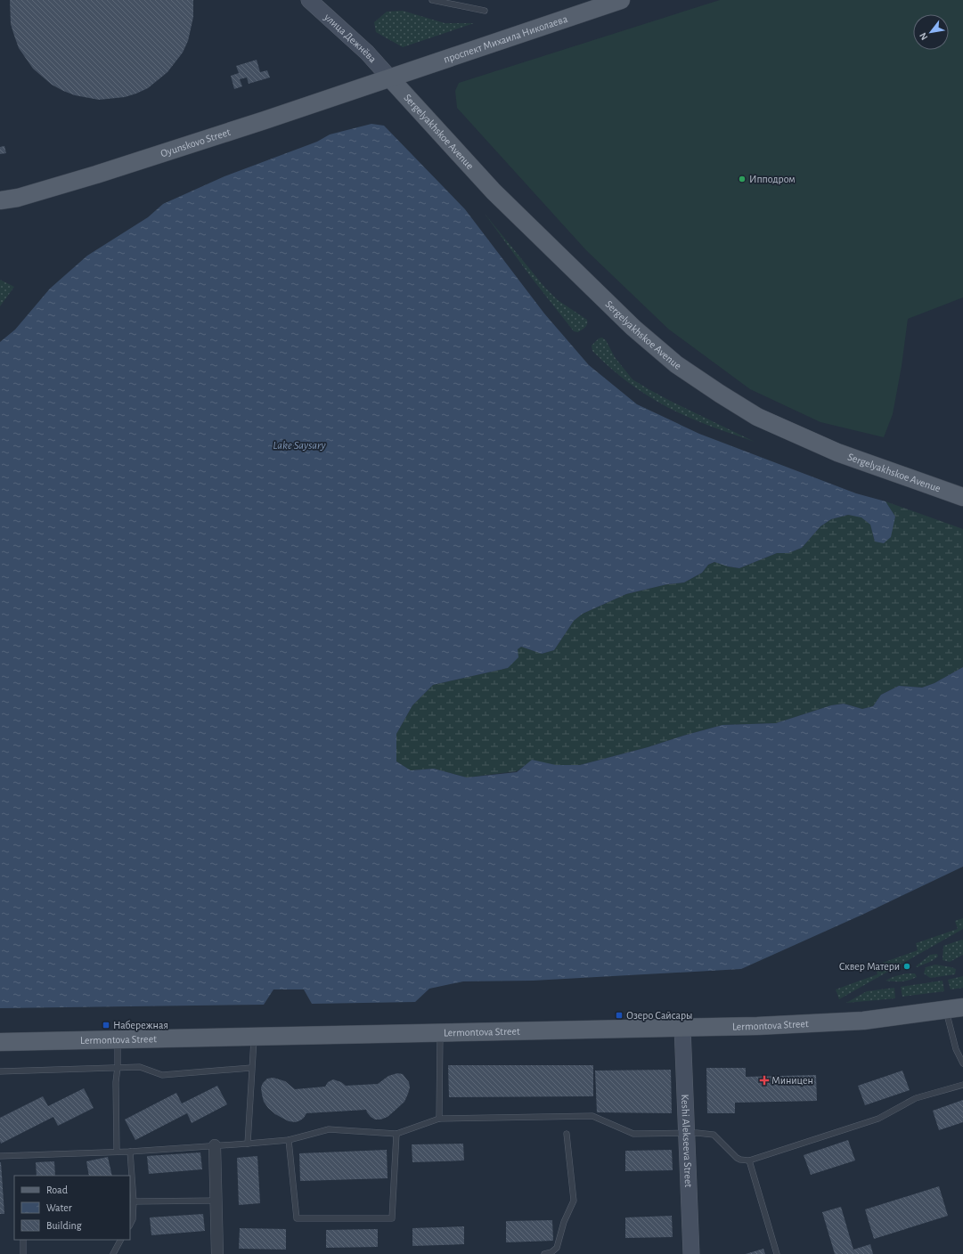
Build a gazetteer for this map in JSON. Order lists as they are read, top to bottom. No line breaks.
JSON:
{"streets":{"main road":["улица Дежнёва","проспект Михаила Николаева","Sergelyakhskoe Avenue","Oyunskovo Street","Lermontova Street","Keshi Alekseeva Street"]},"crossings":[["улица Дежнёва","проспект Михаила Николаева"],["улица Дежнёва","Sergelyakhskoe Avenue"],["улица Дежнёва","Oyunskovo Street"],["проспект Михаила Николаева","Sergelyakhskoe Avenue"],["проспект Михаила Николаева","Oyunskovo Street"],["Sergelyakhskoe Avenue","Oyunskovo Street"],["Lermontova Street","Keshi Alekseeva Street"]],"water":["Lake Saysary"],"places":{"other":["Ипподром","Сквер Матери"],"transit":["Озеро Сайсары","Набережная"],"health":["Миницен"]},"legend":["Road","Water","Building"],"north":"bottom left"}
